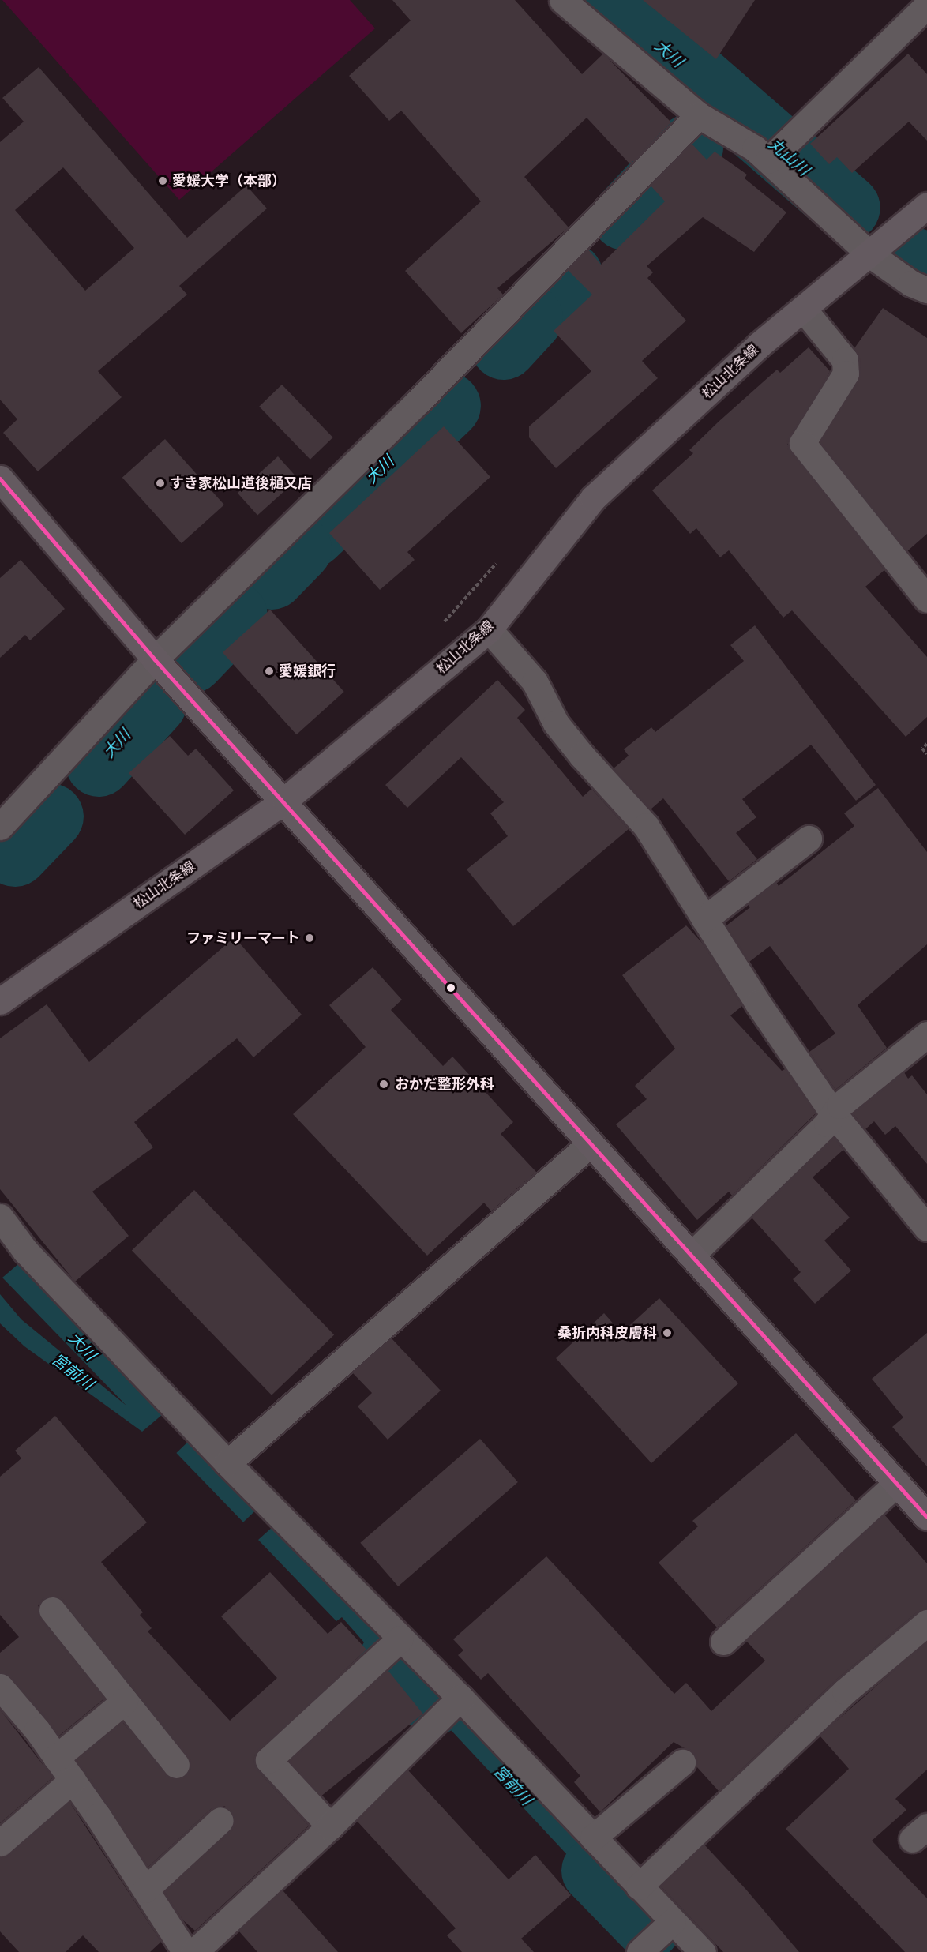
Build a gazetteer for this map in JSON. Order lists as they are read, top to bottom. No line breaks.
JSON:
{"streets":{"main road":["松山北条線"]},"water":["大川","丸山川","宮前川"],"places":["愛媛大学（本部）","すき家松山道後樋又店","愛媛銀行","ファミリーマート","おかだ整形外科","桑折内科皮膚科"]}
